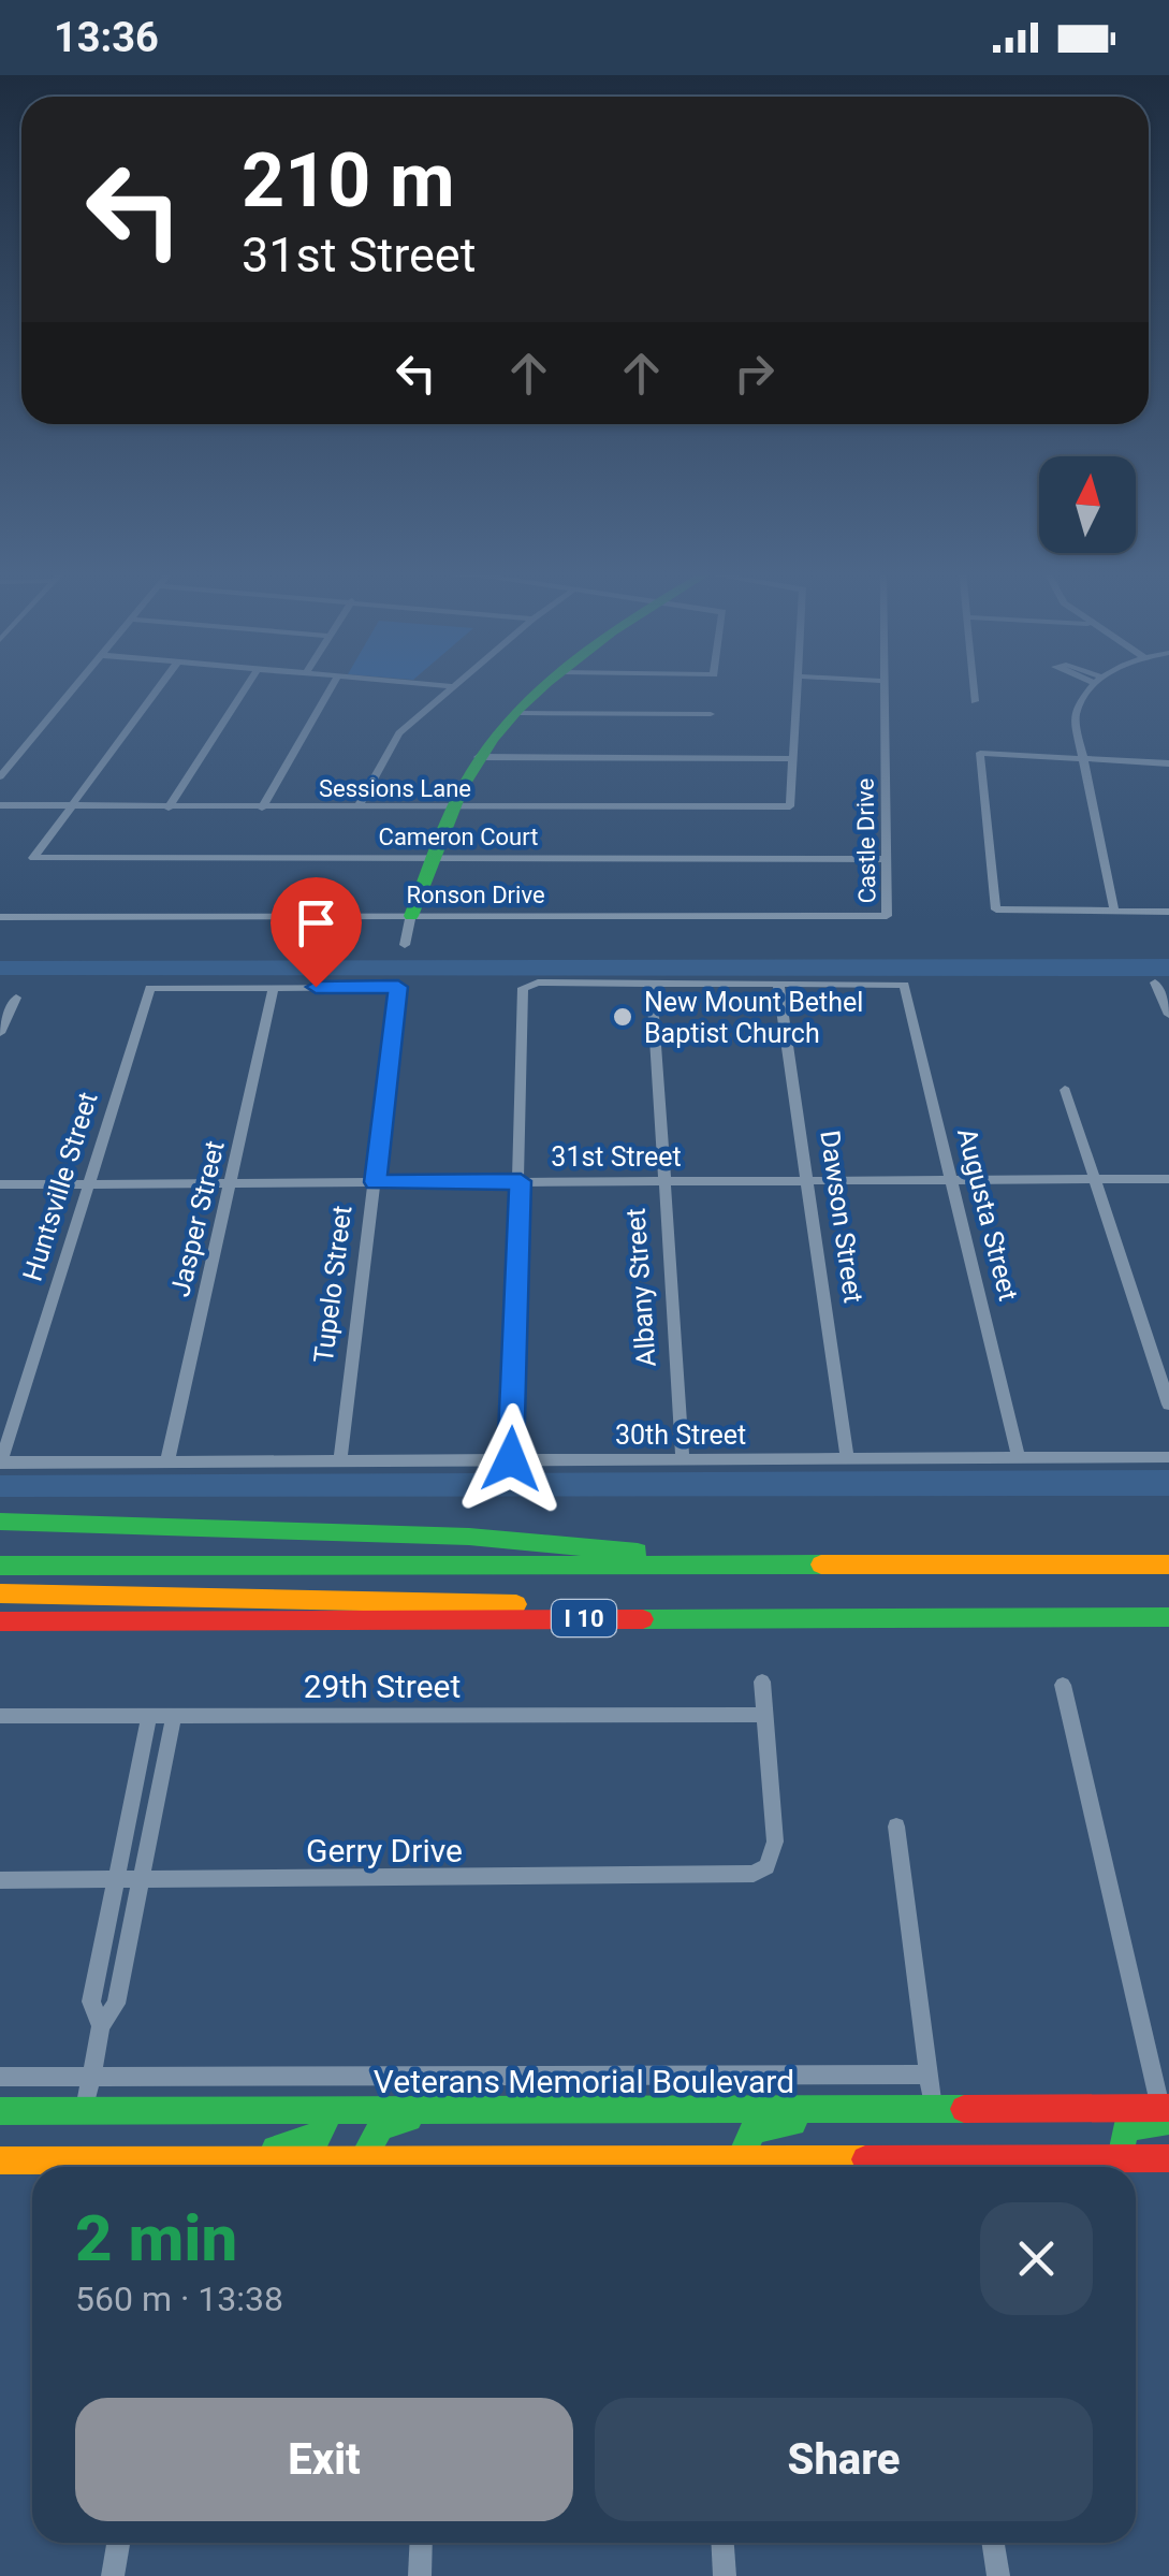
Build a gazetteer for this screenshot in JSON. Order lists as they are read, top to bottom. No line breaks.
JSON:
{"streets":{"main road":["I 10","Veterans Memorial Boulevard"],"street":["Sessions Lane","Cameron Court","Castle Drive","Ronson Drive","31st Street","Huntsville Street","Augusta Street","Dawson Street","Jasper Street","Tupelo Street","Albany Street","30th Street","29th Street","Gerry Drive"]},"crossings":[["Sessions Lane","Cameron Court"],["Cameron Court","Castle Drive"],["Castle Drive","Ronson Drive"],["31st Street","Huntsville Street"],["31st Street","Augusta Street"],["31st Street","Dawson Street"],["31st Street","Jasper Street"],["31st Street","Tupelo Street"],["31st Street","Albany Street"],["Huntsville Street","Jasper Street"],["Huntsville Street","Tupelo Street"],["Huntsville Street","30th Street"],["Augusta Street","Dawson Street"],["Augusta Street","30th Street"],["Dawson Street","30th Street"],["Jasper Street","Tupelo Street"],["Jasper Street","30th Street"],["Tupelo Street","30th Street"],["Albany Street","30th Street"],["29th Street","Gerry Drive"]],"places":["New Mount Bethel Baptist Church"],"north":"top","page":{"status":"13:36","turn":["210 m","31st Street"],"heading":["2 min","560 m · 13:38"],"buttons":["Exit","Share"]}}
